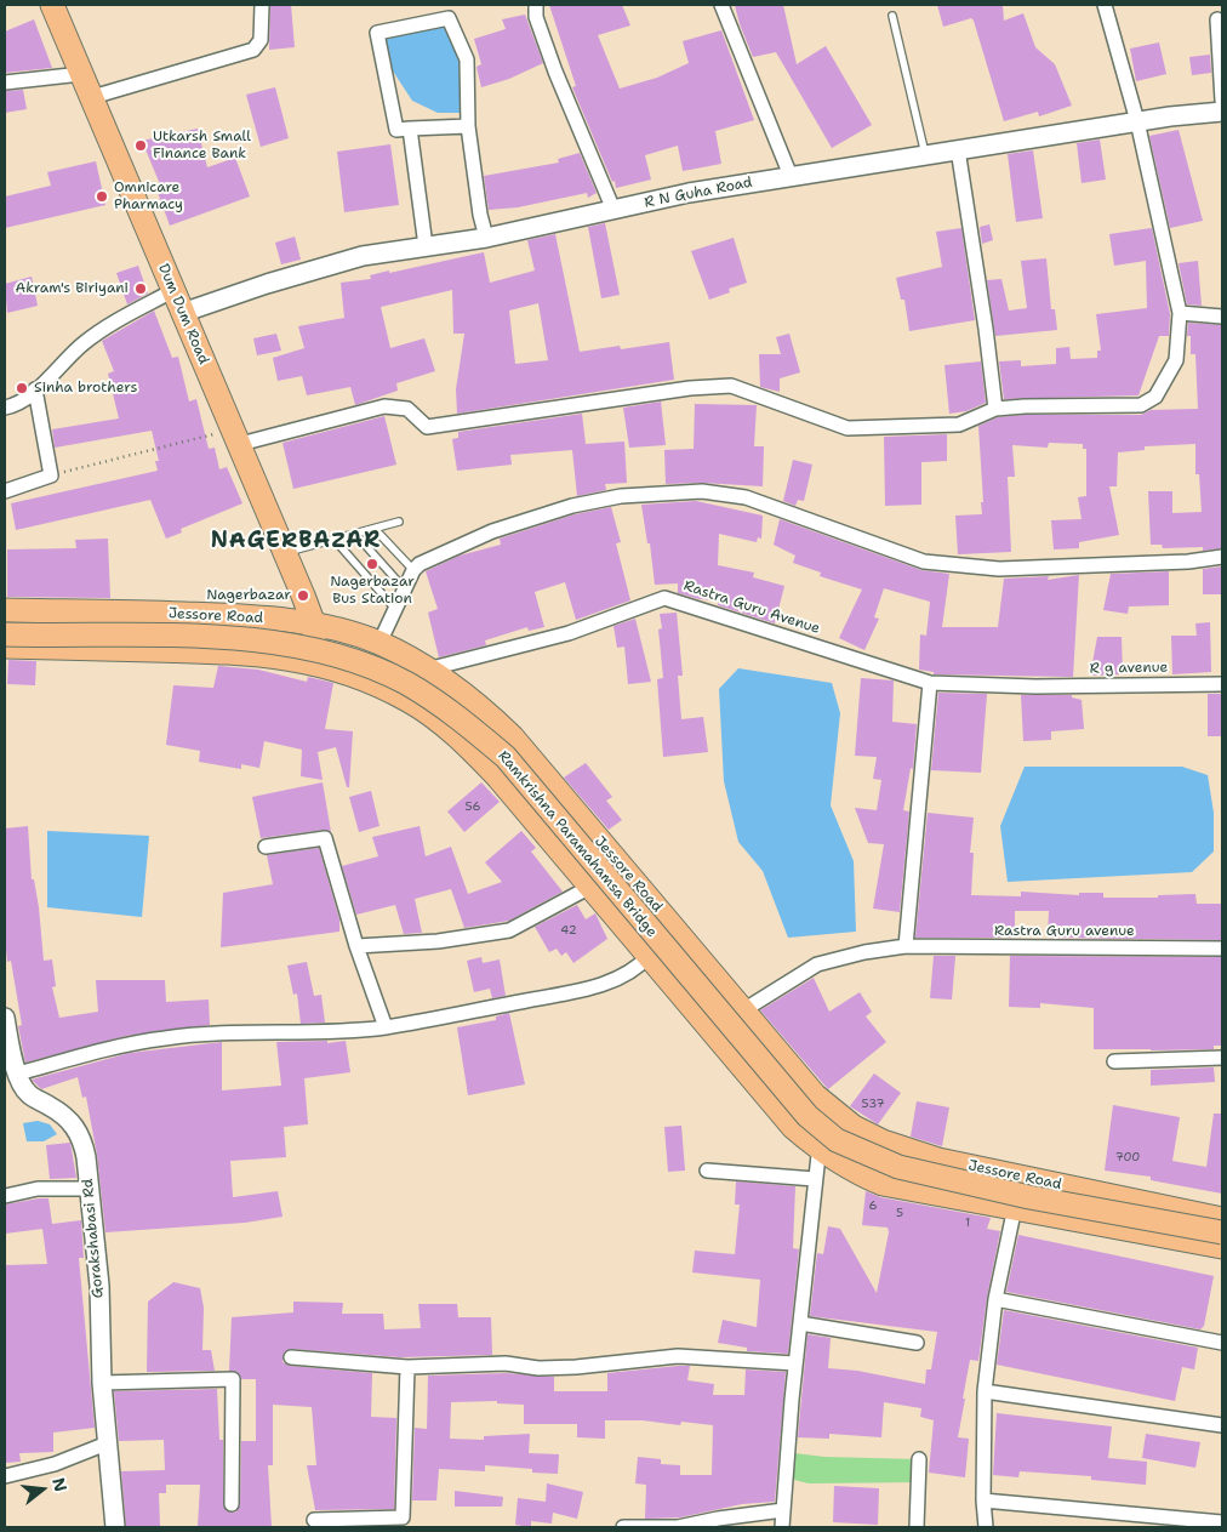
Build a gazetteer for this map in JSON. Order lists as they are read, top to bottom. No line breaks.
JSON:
{"streets":{"main road":["Dum Dum Road","Jessore Road","Ramkrishna Paramahamsa Bridge"],"street":["R N Guha Road","Rastra Guru Avenue","R g avenue","Rastra Guru avenue","Gorakshabasi Rd"]},"crossings":[["R N Guha Road","Dum Dum Road"],["Dum Dum Road","Jessore Road"],["Rastra Guru Avenue","Jessore Road"],["Rastra Guru Avenue","R g avenue"],["Jessore Road","Rastra Guru avenue"]],"districts":["NAGERBAZAR"],"places":["Utkarsh Small Finance Bank","Omnicare Pharmacy","Akram's Biriyani","Sinha brothers","Nagerbazar Bus Station","Nagerbazar"],"house_numbers":["56","42","537","700","6","5","1"],"north":"right"}
